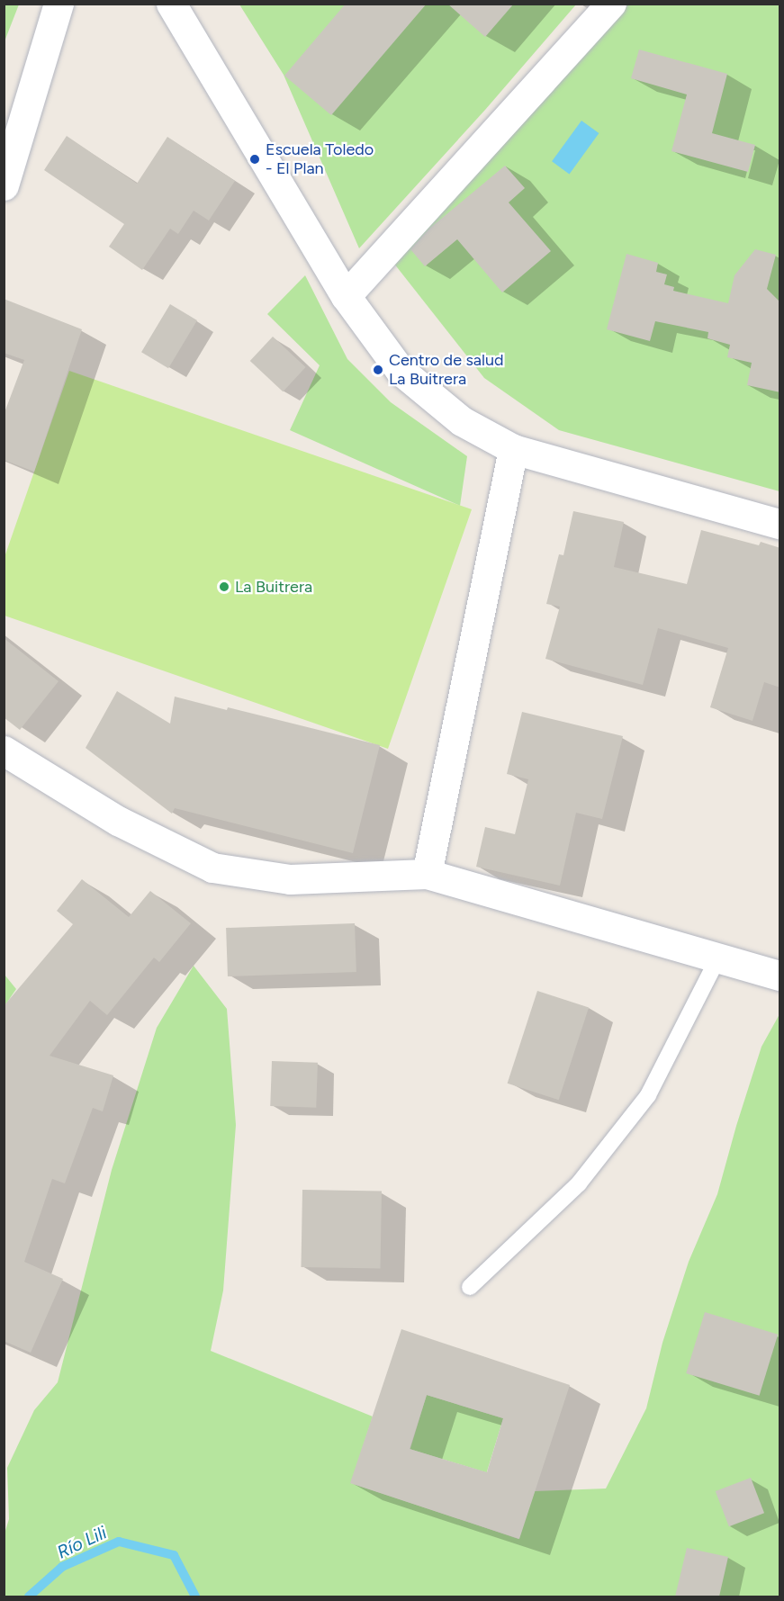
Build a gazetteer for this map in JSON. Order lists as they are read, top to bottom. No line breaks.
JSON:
{"water":["Río Lili"],"places":["Escuela Toledo - El Plan","Centro de salud La Buitrera","La Buitrera"]}
